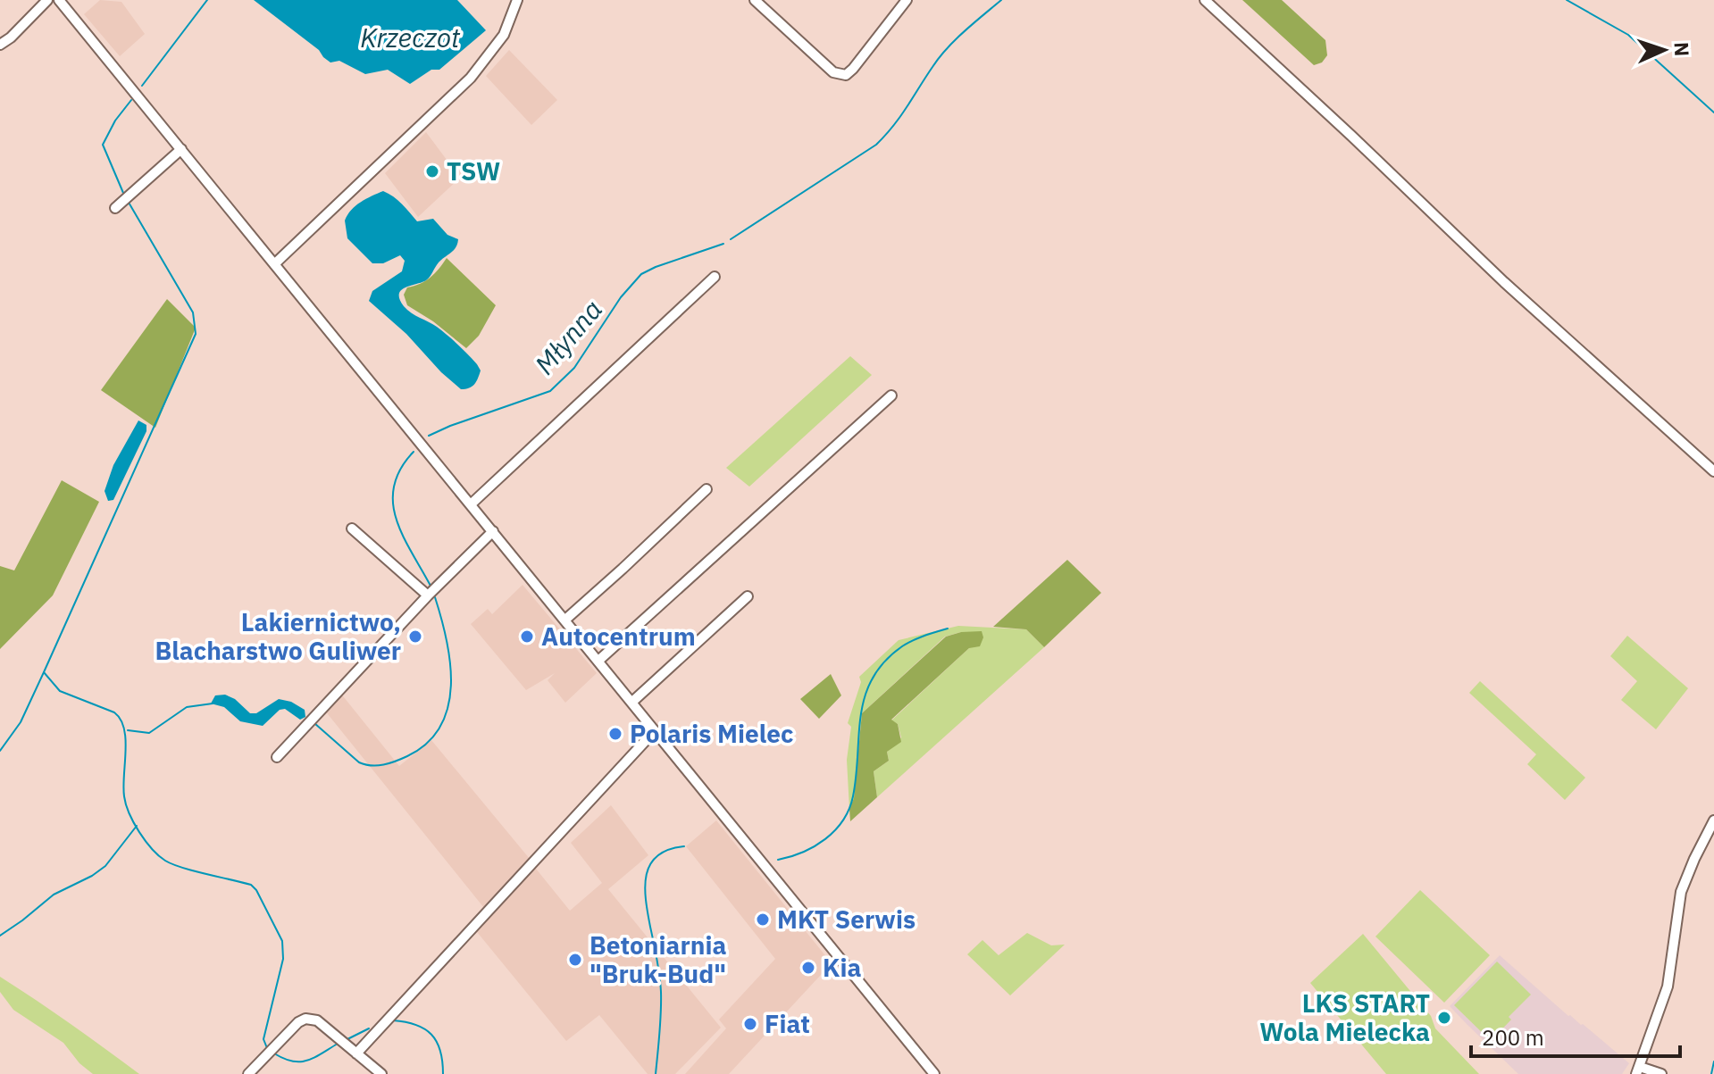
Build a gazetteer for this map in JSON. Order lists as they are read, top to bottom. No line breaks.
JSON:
{"water":["Krzeczot","Młynna"],"places":["TSW","Lakiernictwo, Blacharstwo Guliwer","Autocentrum","Polaris Mielec","MKT Serwis","Betoniarnia \"Bruk-Bud\"","Kia","LKS START Wola Mielecka","Fiat"],"scale_bar":"200 m","north":"right"}
